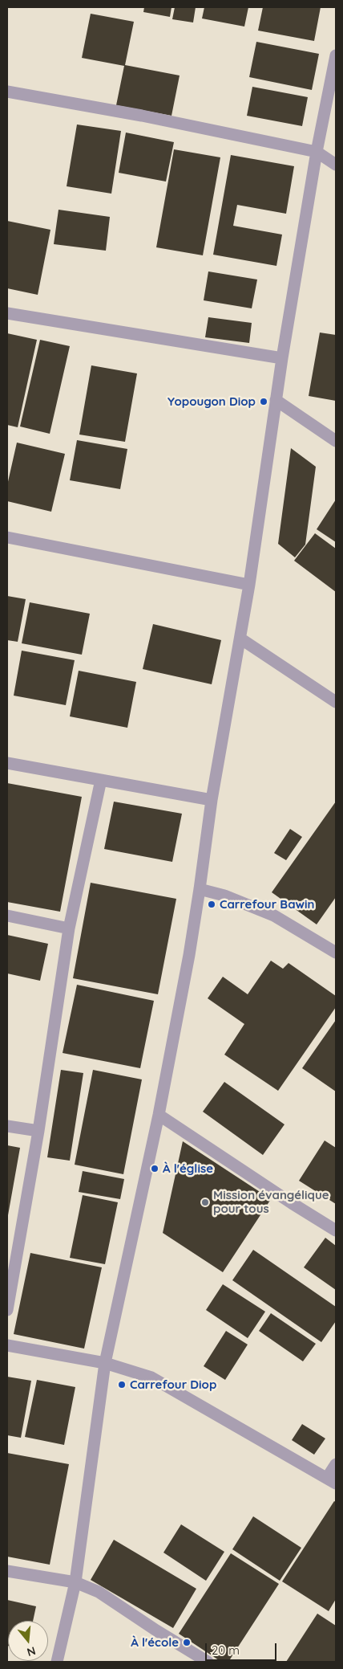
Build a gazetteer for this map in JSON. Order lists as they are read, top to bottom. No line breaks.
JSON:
{"places":["Yopougon Diop","Carrefour Bawin","À l'église","Mission évangélique pour tous","Carrefour Diop","À l'école"],"scale_bar":"20 m","north":"bottom"}
